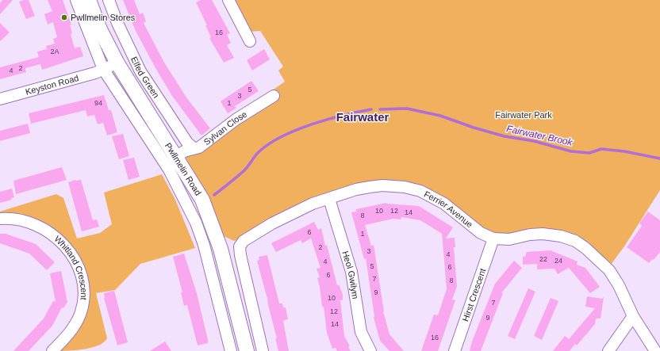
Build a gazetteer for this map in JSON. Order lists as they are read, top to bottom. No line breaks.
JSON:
{"streets":{"street":["Elfed Green","Keyston Road","Sylvan Close","Pwllmelin Road","Ferrier Avenue","Whitland Crescent","Heol Gwilym","Hirst Crescent"]},"crossings":[["Elfed Green","Sylvan Close"],["Keyston Road","Pwllmelin Road"],["Sylvan Close","Pwllmelin Road"],["Ferrier Avenue","Heol Gwilym"],["Ferrier Avenue","Hirst Crescent"]],"districts":["Fairwater"],"water":["Fairwater Brook"],"parks":["Fairwater Park"],"places":["Pwllmelin Stores"],"house_numbers":["16","2A","2","4","5","3","94","1","10","12","14","8","6","1","2","3","4","22","24","4","5","6","6","7","8","9","10","7","12","9","14","16"]}
